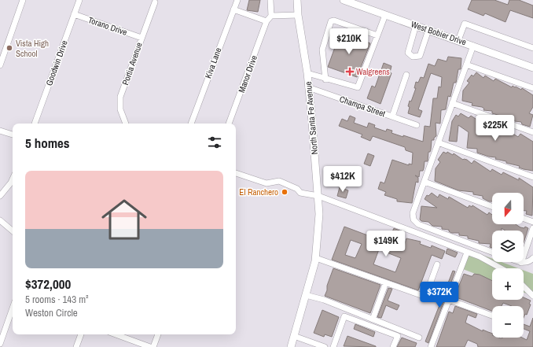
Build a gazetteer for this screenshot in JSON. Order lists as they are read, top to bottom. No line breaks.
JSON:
{"streets":{"main road":["West Bobier Drive","North Santa Fe Avenue"],"street":["Torano Drive","Goodwin Drive","Kiva Lane","Portia Avenue","Manor Drive","Champa Street"]},"crossings":[["Torano Drive","Goodwin Drive"],["Torano Drive","Portia Avenue"],["Champa Street","North Santa Fe Avenue"]],"places":{"other":["Vista High School","El Ranchero"],"health":["Walgreens"]},"north":"bottom","page":{"price":["$210K","$225K","$412K","$149K","$372K"],"heading":"5 homes","list":[{"name":"$372,000","note":"5 rooms · 143 m² · Weston Circle"}],"map_buttons":["+","−"]}}
